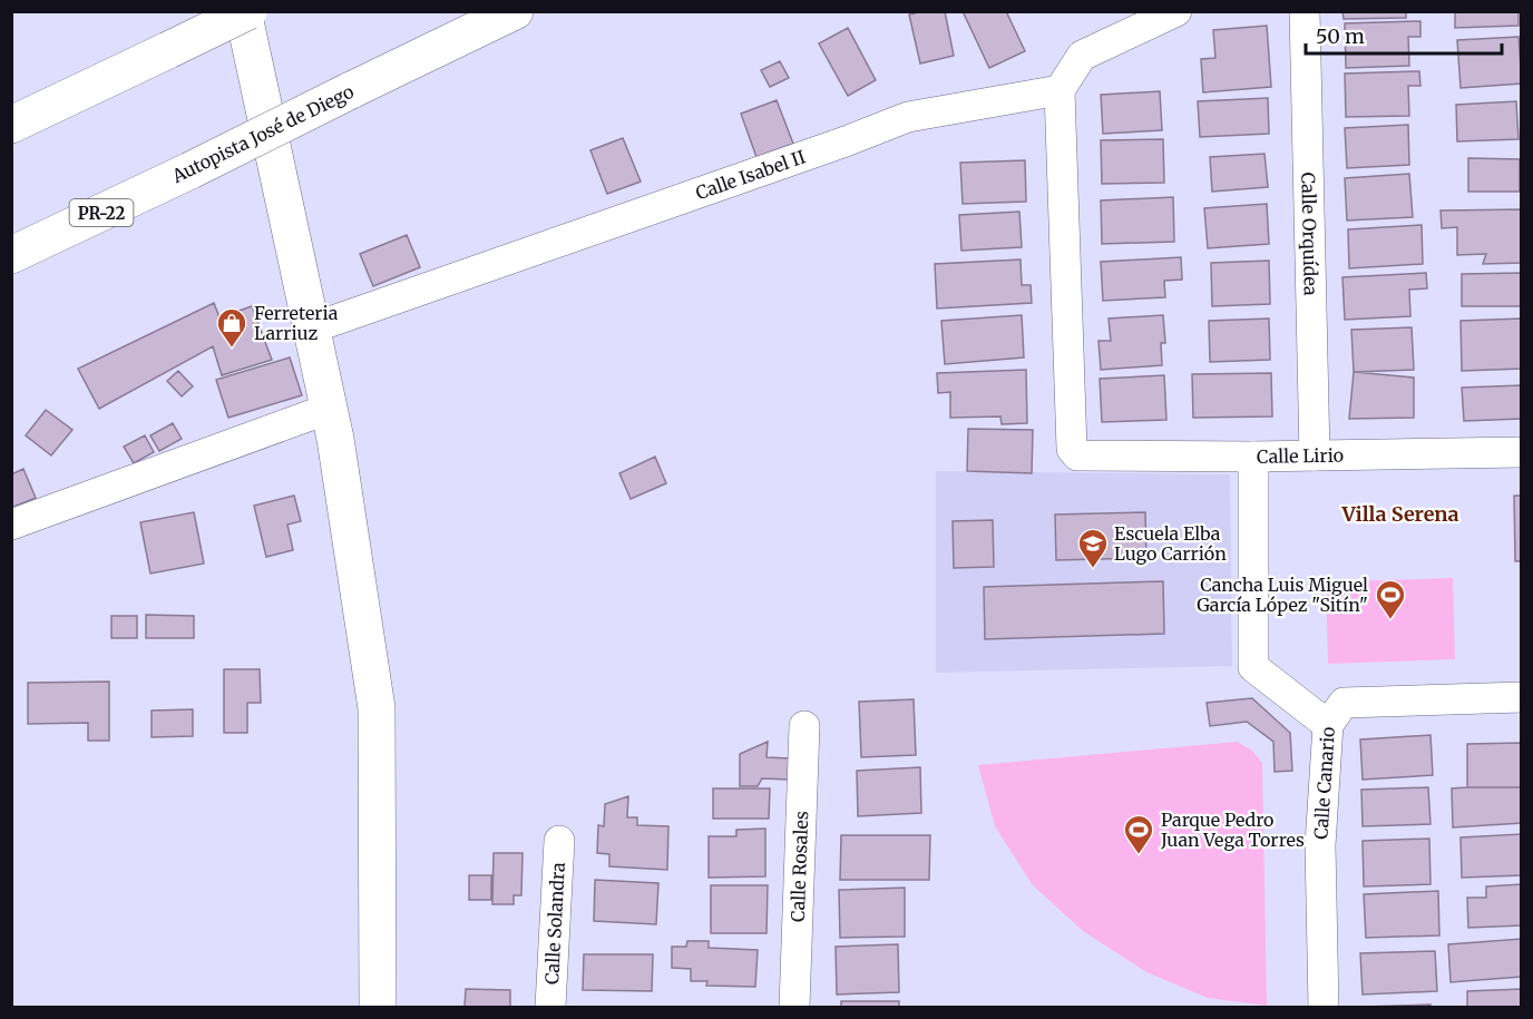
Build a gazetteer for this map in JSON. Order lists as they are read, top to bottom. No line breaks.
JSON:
{"streets":{"main road":["Autopista José de Diego","PR-22"],"street":["Calle Isabel II","Calle Orquídea","Calle Lirio","Calle Canario","Calle Rosales","Calle Solandra"]},"crossings":[["Calle Isabel II","Calle Lirio"],["Calle Orquídea","Calle Lirio"]],"districts":["Villa Serena"],"places":{"shop":["Ferreteria Larriuz"],"school or university":["Escuela Elba Lugo Carrión"],"sports":["Cancha Luis Miguel García López \"Sitín\"","Parque Pedro Juan Vega Torres"]},"scale_bar":"50 m"}
